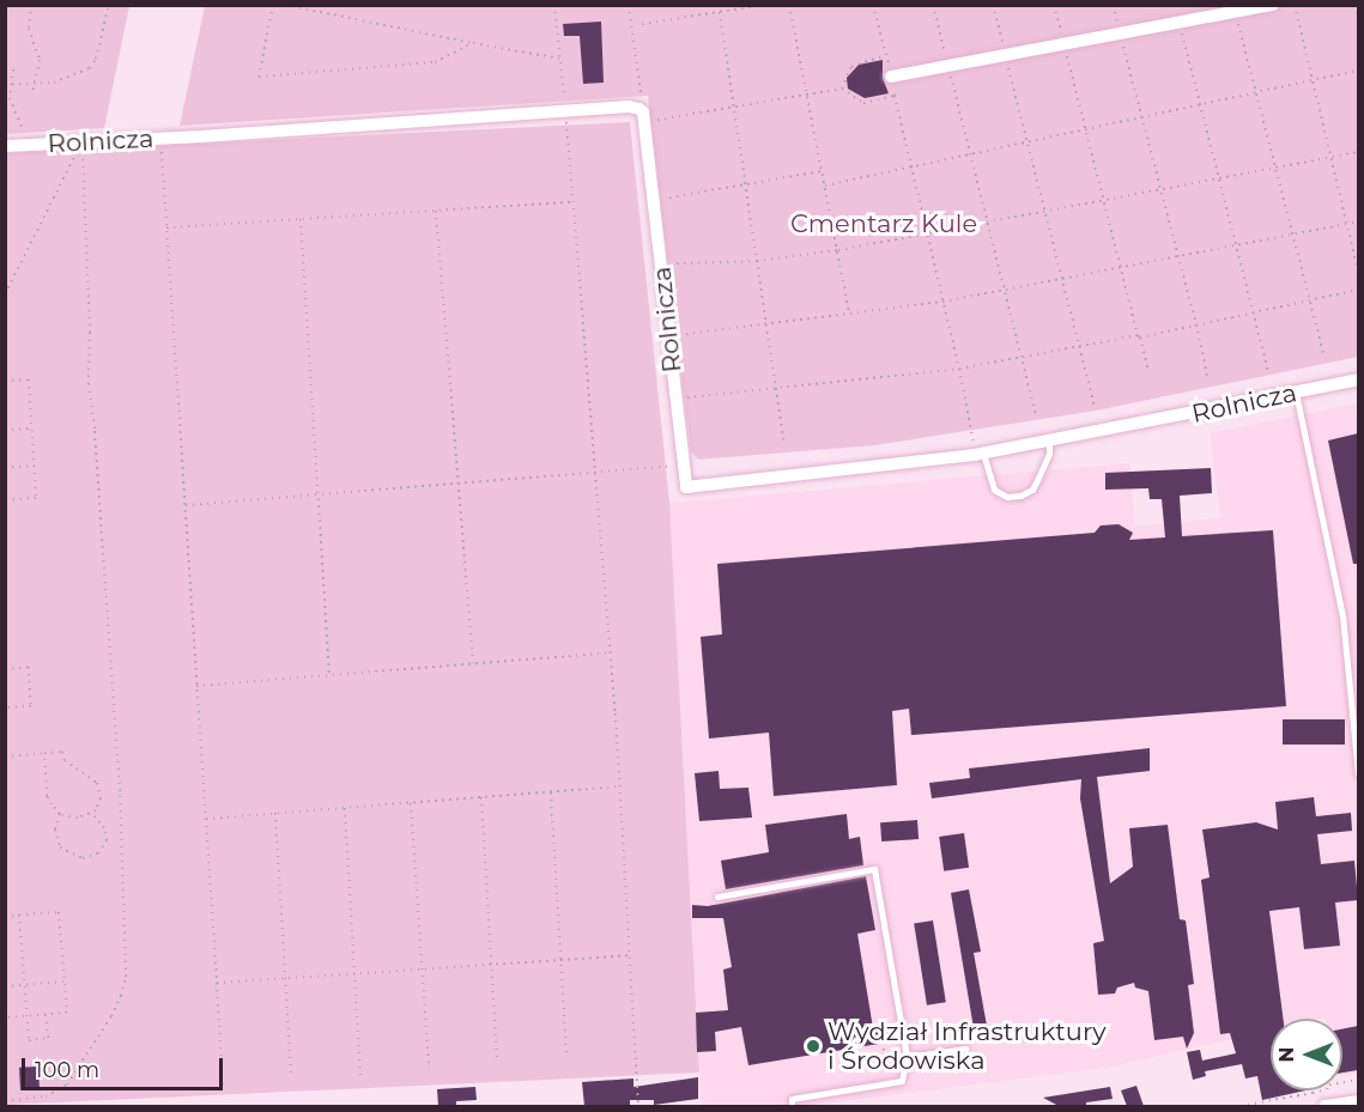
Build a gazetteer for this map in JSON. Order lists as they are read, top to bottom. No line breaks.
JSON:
{"streets":{"street":["Rolnicza"]},"parks":["Cmentarz Kule"],"places":["Wydział Infrastruktury i Środowiska"],"scale_bar":"100 m","north":"left"}
